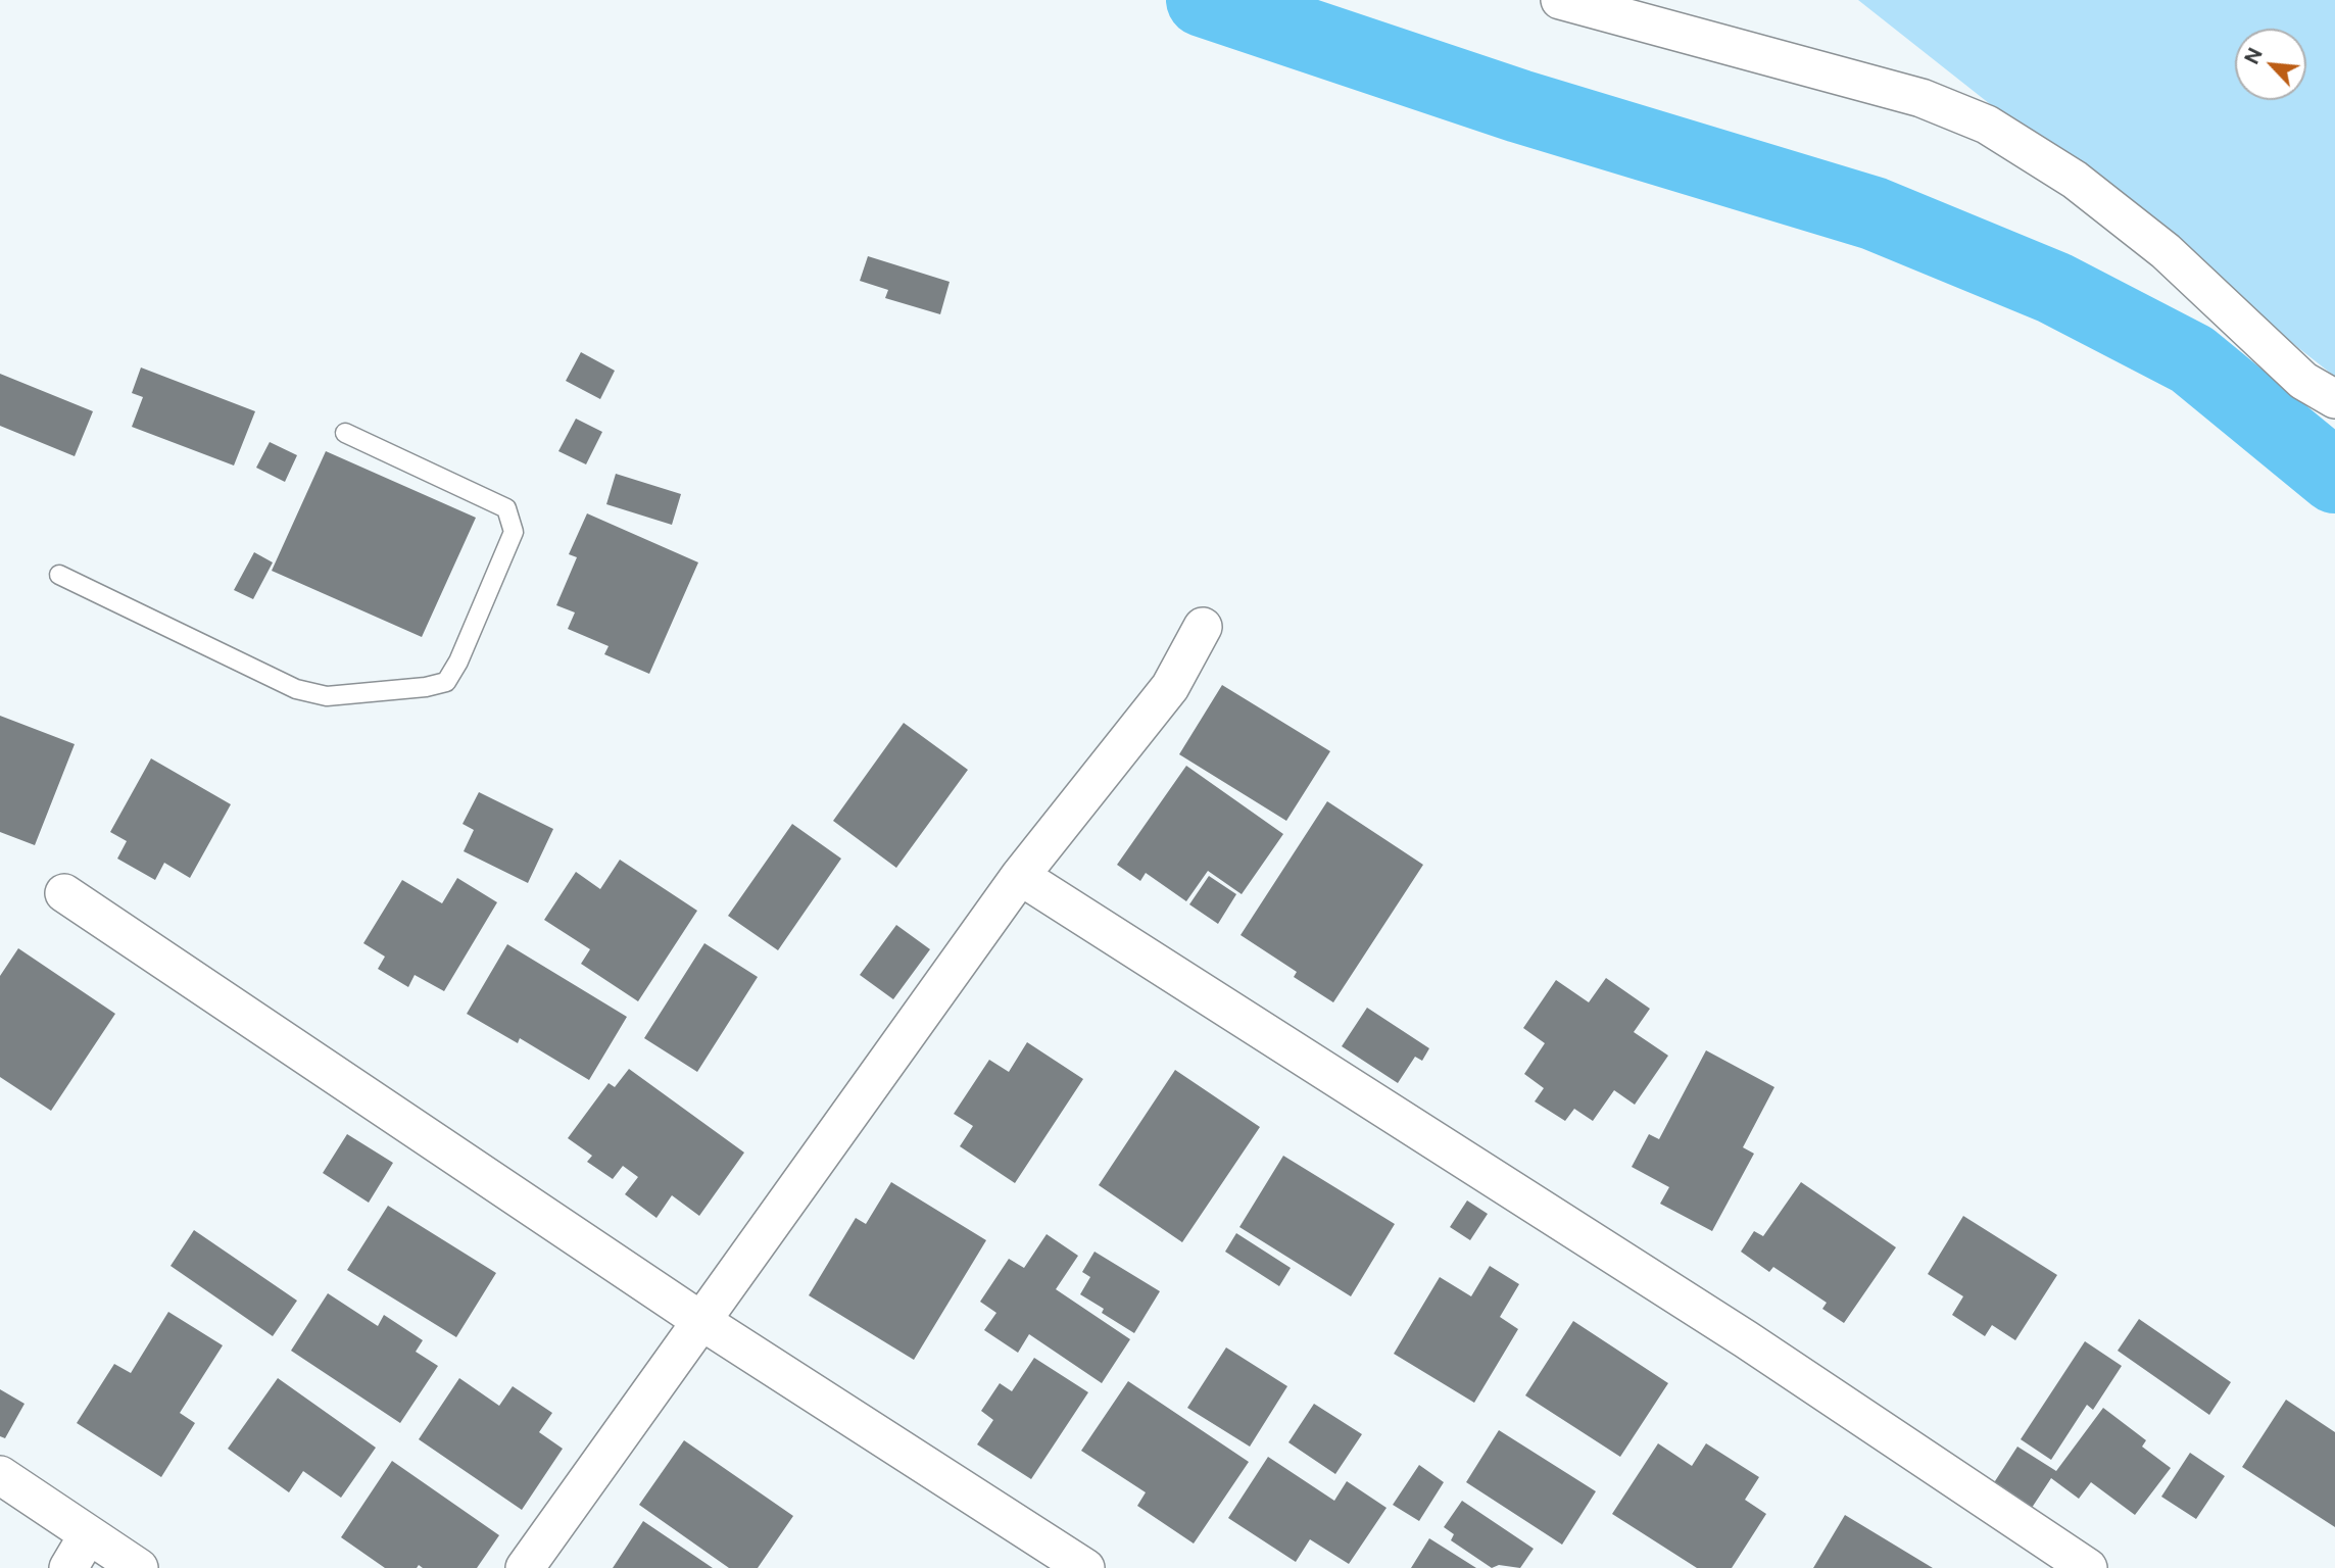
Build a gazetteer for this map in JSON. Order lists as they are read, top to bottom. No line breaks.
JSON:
{"north":"top left"}
